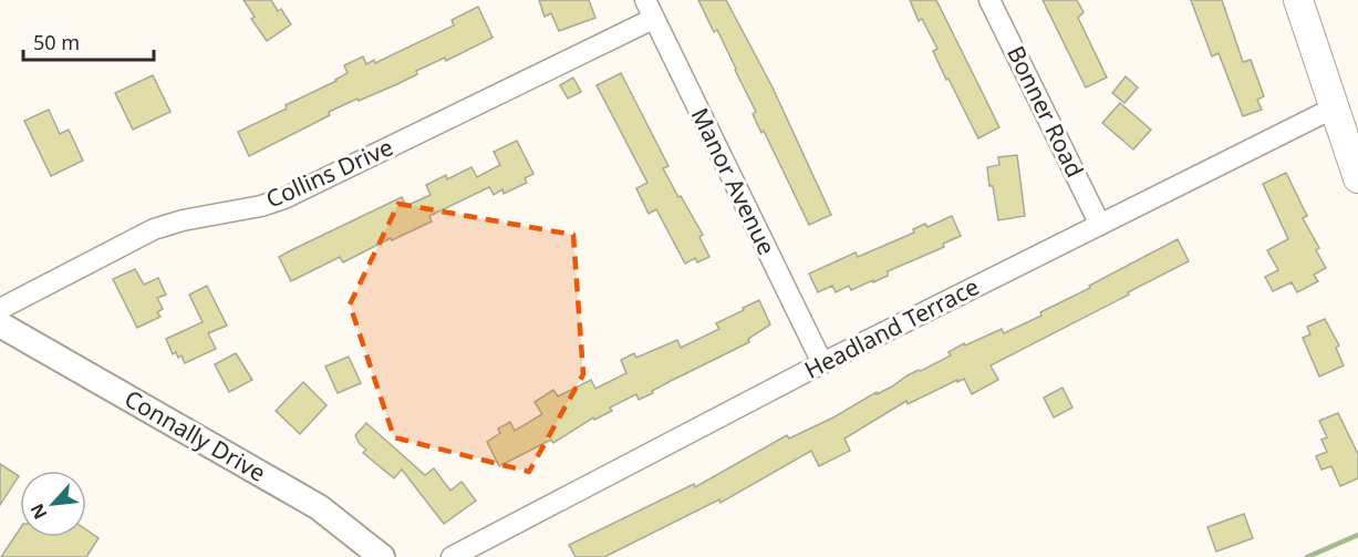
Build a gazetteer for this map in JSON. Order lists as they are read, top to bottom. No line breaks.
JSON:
{"streets":{"street":["Bonner Road","Collins Drive","Manor Avenue","Headland Terrace","Connally Drive"]},"crossings":[["Bonner Road","Headland Terrace"],["Collins Drive","Manor Avenue"],["Manor Avenue","Headland Terrace"]],"scale_bar":"50 m","north":"bottom left"}
